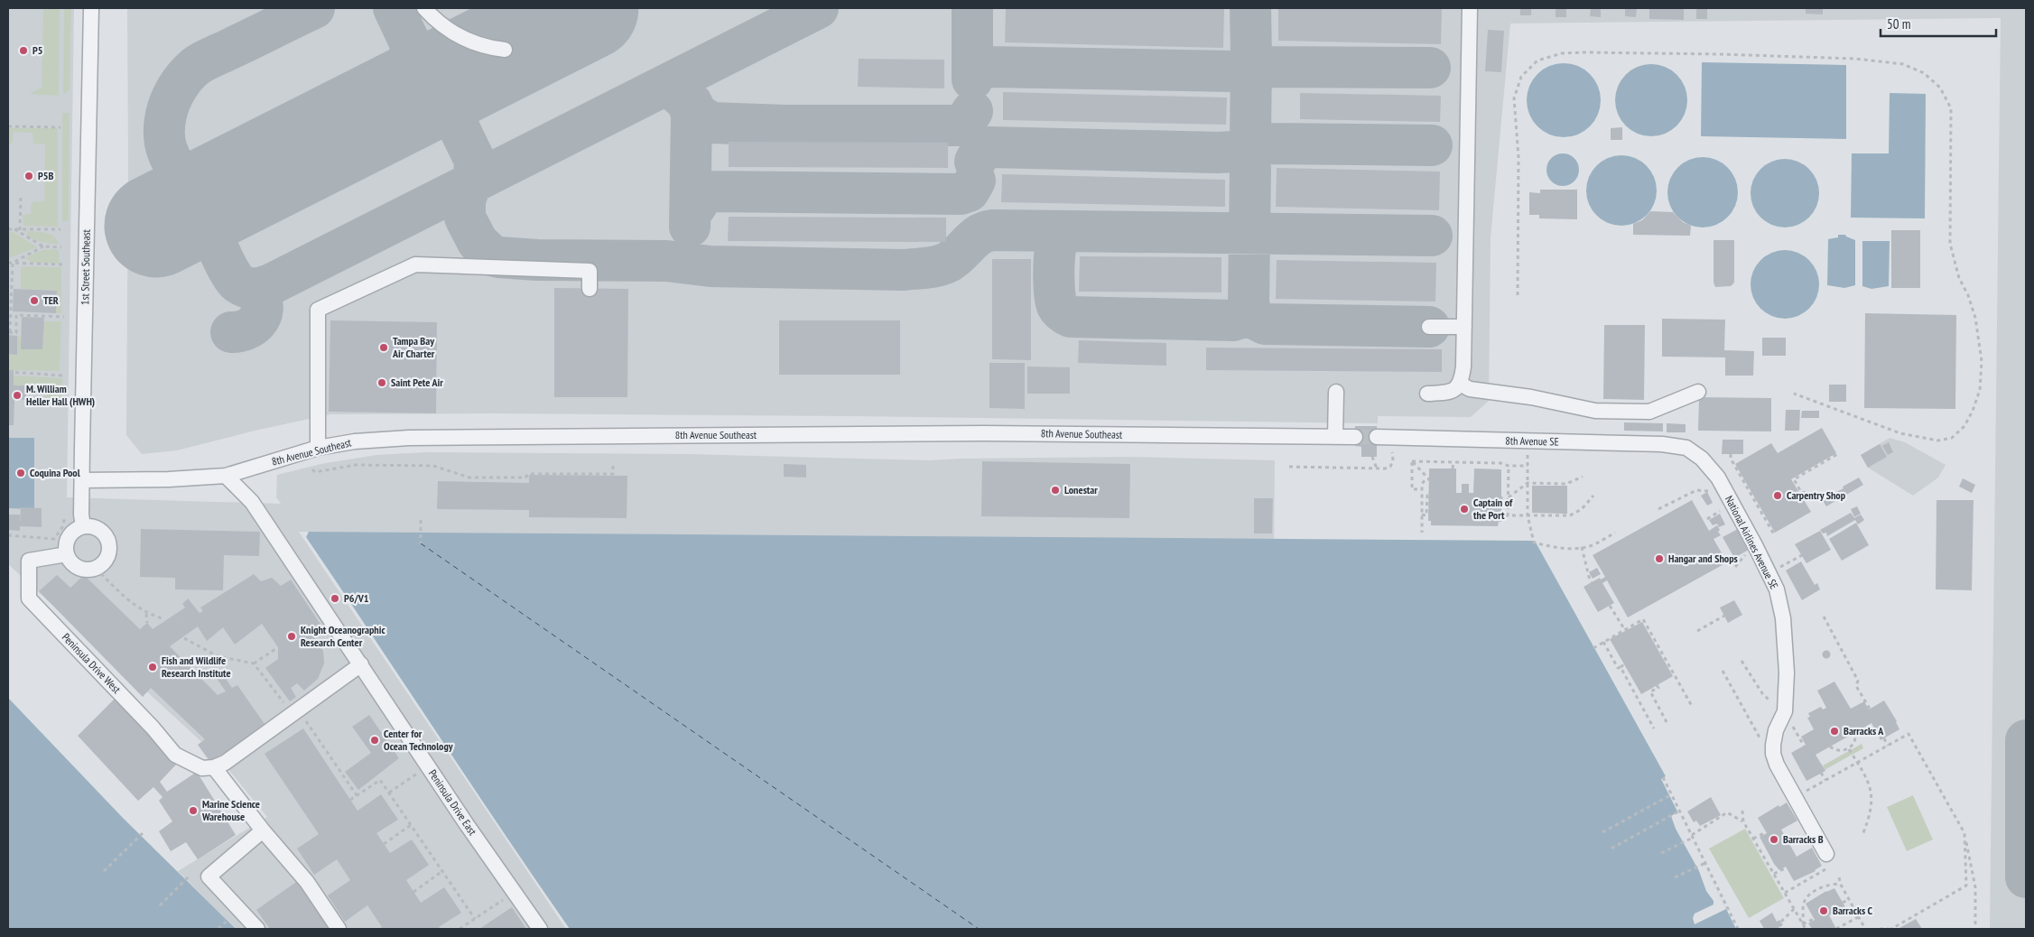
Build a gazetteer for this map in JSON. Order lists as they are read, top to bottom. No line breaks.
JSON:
{"streets":{"street":["1st Street Southeast","8th Avenue Southeast","8th Avenue SE","National Airlines Avenue SE","Peninsula Drive West","Peninsula Drive East"]},"crossings":[["1st Street Southeast","8th Avenue Southeast"],["1st Street Southeast","Peninsula Drive West"],["8th Avenue Southeast","Peninsula Drive East"],["8th Avenue SE","National Airlines Avenue SE"]],"places":["P5","P5B","TER","Tampa Bay Air Charter","Saint Pete Air","M. William Heller Hall (HWH)","Coquina Pool","Lonestar","Carpentry Shop","Captain of the Port","Hangar and Shops","P6/V1","Knight Oceanographic Research Center","Fish and Wildlife Research Institute","Barracks A","Center for Ocean Technology","Marine Science Warehouse","Barracks B","Barracks C"],"scale_bar":"50 m"}
